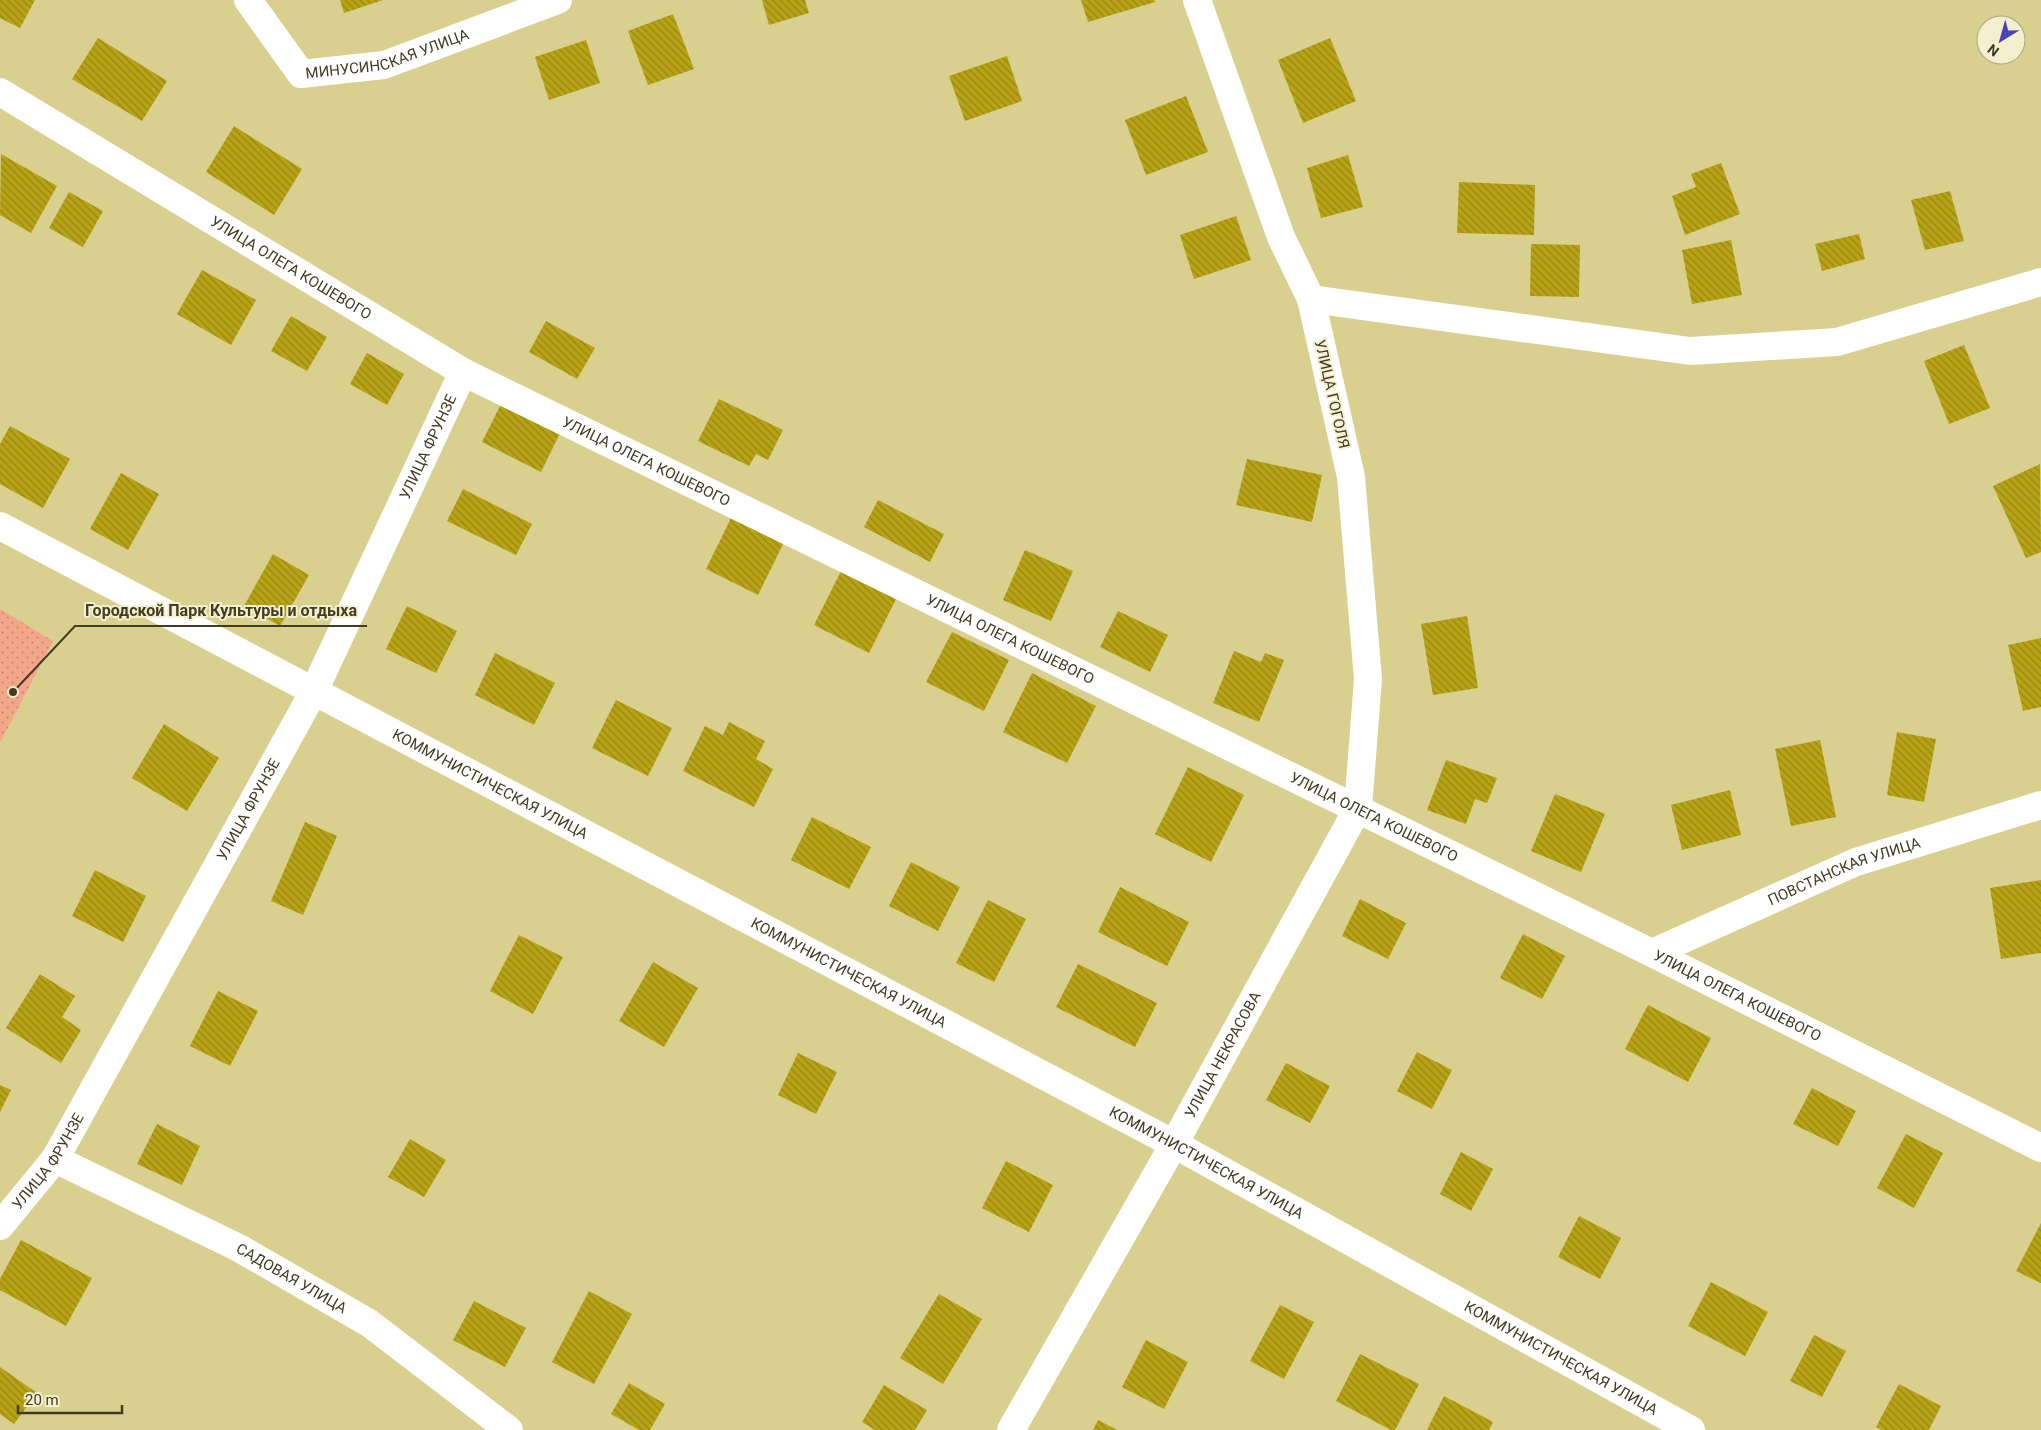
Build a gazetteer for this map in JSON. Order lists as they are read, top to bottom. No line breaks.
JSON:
{"streets":{"street":["МИНУСИНСКАЯ УЛИЦА","УЛИЦА ОЛЕГА КОШЕВОГО","УЛИЦА ГОГОЛЯ","УЛИЦА ФРУНЗЕ","КОММУНИСТИЧЕСКАЯ УЛИЦА","ПОВСТАНСКАЯ УЛИЦА","УЛИЦА НЕКРАСОВА","САДОВАЯ УЛИЦА"]},"crossings":[["УЛИЦА ОЛЕГА КОШЕВОГО","УЛИЦА ГОГОЛЯ"],["УЛИЦА ОЛЕГА КОШЕВОГО","УЛИЦА ФРУНЗЕ"],["УЛИЦА ОЛЕГА КОШЕВОГО","ПОВСТАНСКАЯ УЛИЦА"],["УЛИЦА ОЛЕГА КОШЕВОГО","УЛИЦА НЕКРАСОВА"],["УЛИЦА ГОГОЛЯ","УЛИЦА НЕКРАСОВА"],["УЛИЦА ФРУНЗЕ","КОММУНИСТИЧЕСКАЯ УЛИЦА"],["УЛИЦА ФРУНЗЕ","САДОВАЯ УЛИЦА"],["КОММУНИСТИЧЕСКАЯ УЛИЦА","УЛИЦА НЕКРАСОВА"]],"places":["Городской Парк Культуры и отдыха"],"scale_bar":"20 m","north":"bottom left"}
